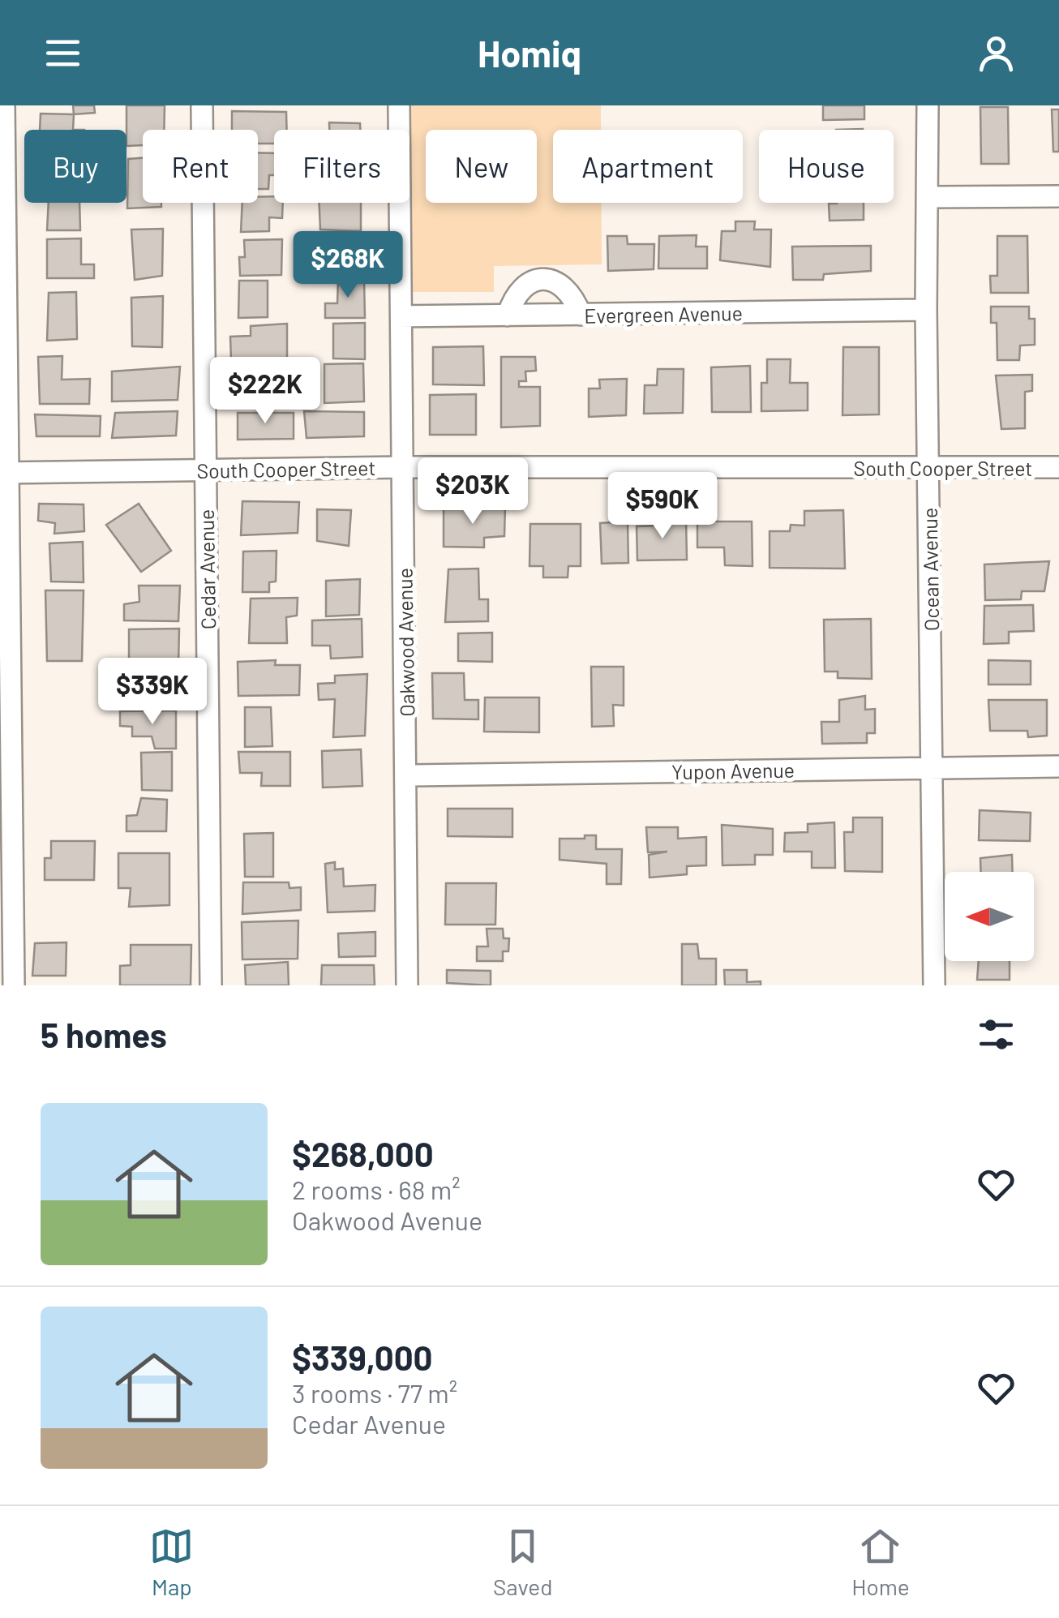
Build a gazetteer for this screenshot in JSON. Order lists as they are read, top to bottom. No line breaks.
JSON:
{"streets":{"street":["Evergreen Avenue","South Cooper Street","Cedar Avenue","Ocean Avenue","Oakwood Avenue","Yupon Avenue"]},"crossings":[["Evergreen Avenue","Ocean Avenue"],["Evergreen Avenue","Oakwood Avenue"],["South Cooper Street","Cedar Avenue"],["South Cooper Street","Ocean Avenue"],["South Cooper Street","Oakwood Avenue"],["Ocean Avenue","Yupon Avenue"],["Oakwood Avenue","Yupon Avenue"]],"north":"left","page":{"header":"Homiq","chip":["Buy","Rent","Filters","New","Apartment","House"],"price":["$268K","$222K","$203K","$590K","$339K"],"heading":"5 homes","list":[{"name":"$268,000","note":"2 rooms · 68 m² · Oakwood Avenue"},{"name":"$339,000","note":"3 rooms · 77 m² · Cedar Avenue"}],"tabs":["Map","Saved","Home"]}}
